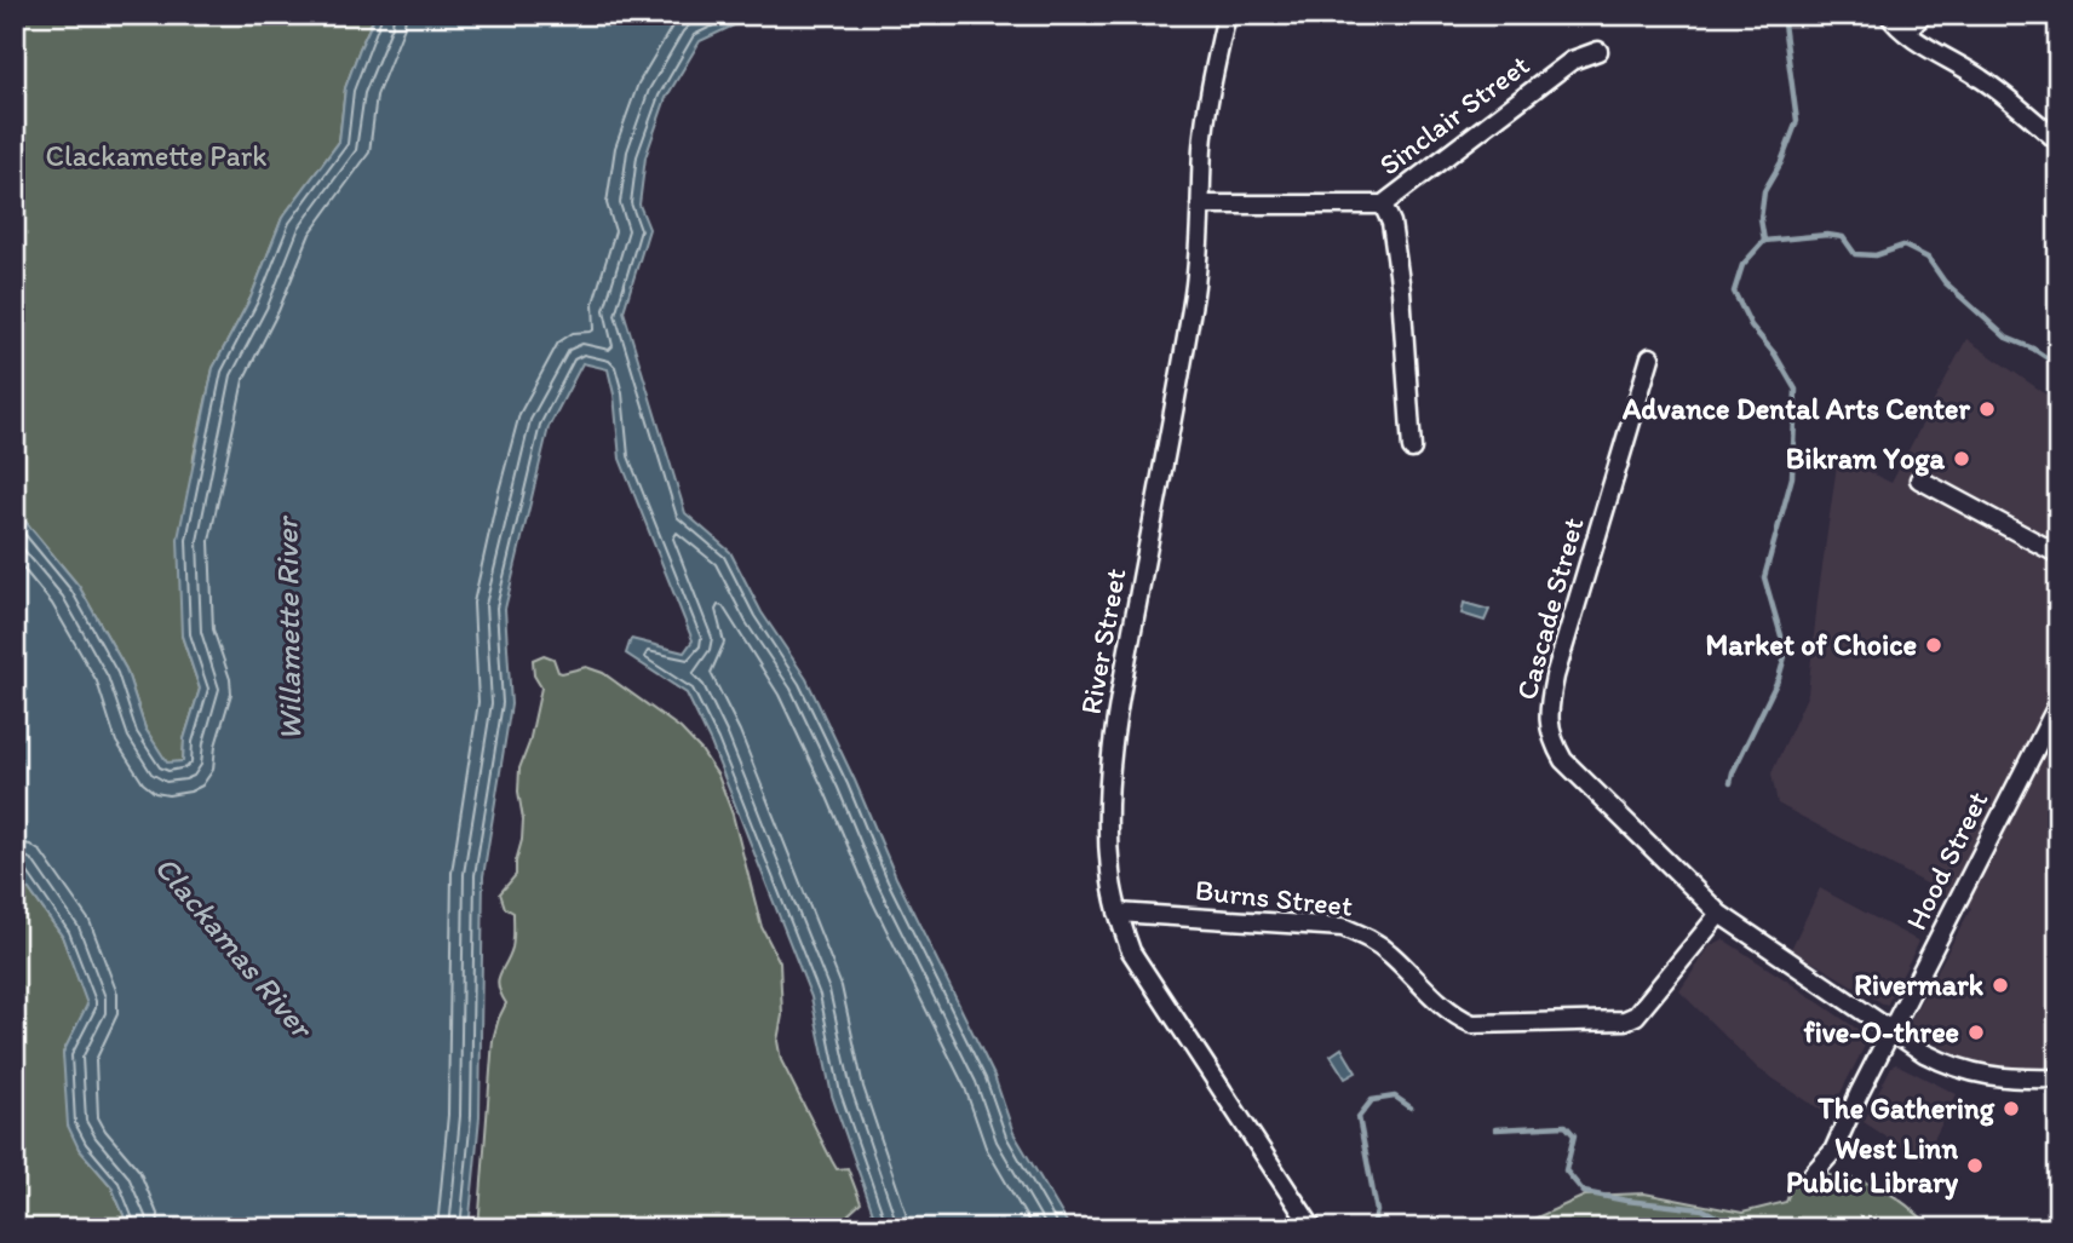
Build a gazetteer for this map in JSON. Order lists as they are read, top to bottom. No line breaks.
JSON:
{"streets":{"street":["Sinclair Street","Cascade Street","River Street","Hood Street","Burns Street"]},"crossings":[["Cascade Street","Burns Street"],["River Street","Burns Street"]],"water":["Willamette River","Clackamas River"],"parks":["Clackamette Park"],"places":["Advance Dental Arts Center","Bikram Yoga","Market of Choice","Rivermark","five-O-three","The Gathering","West Linn Public Library"]}
